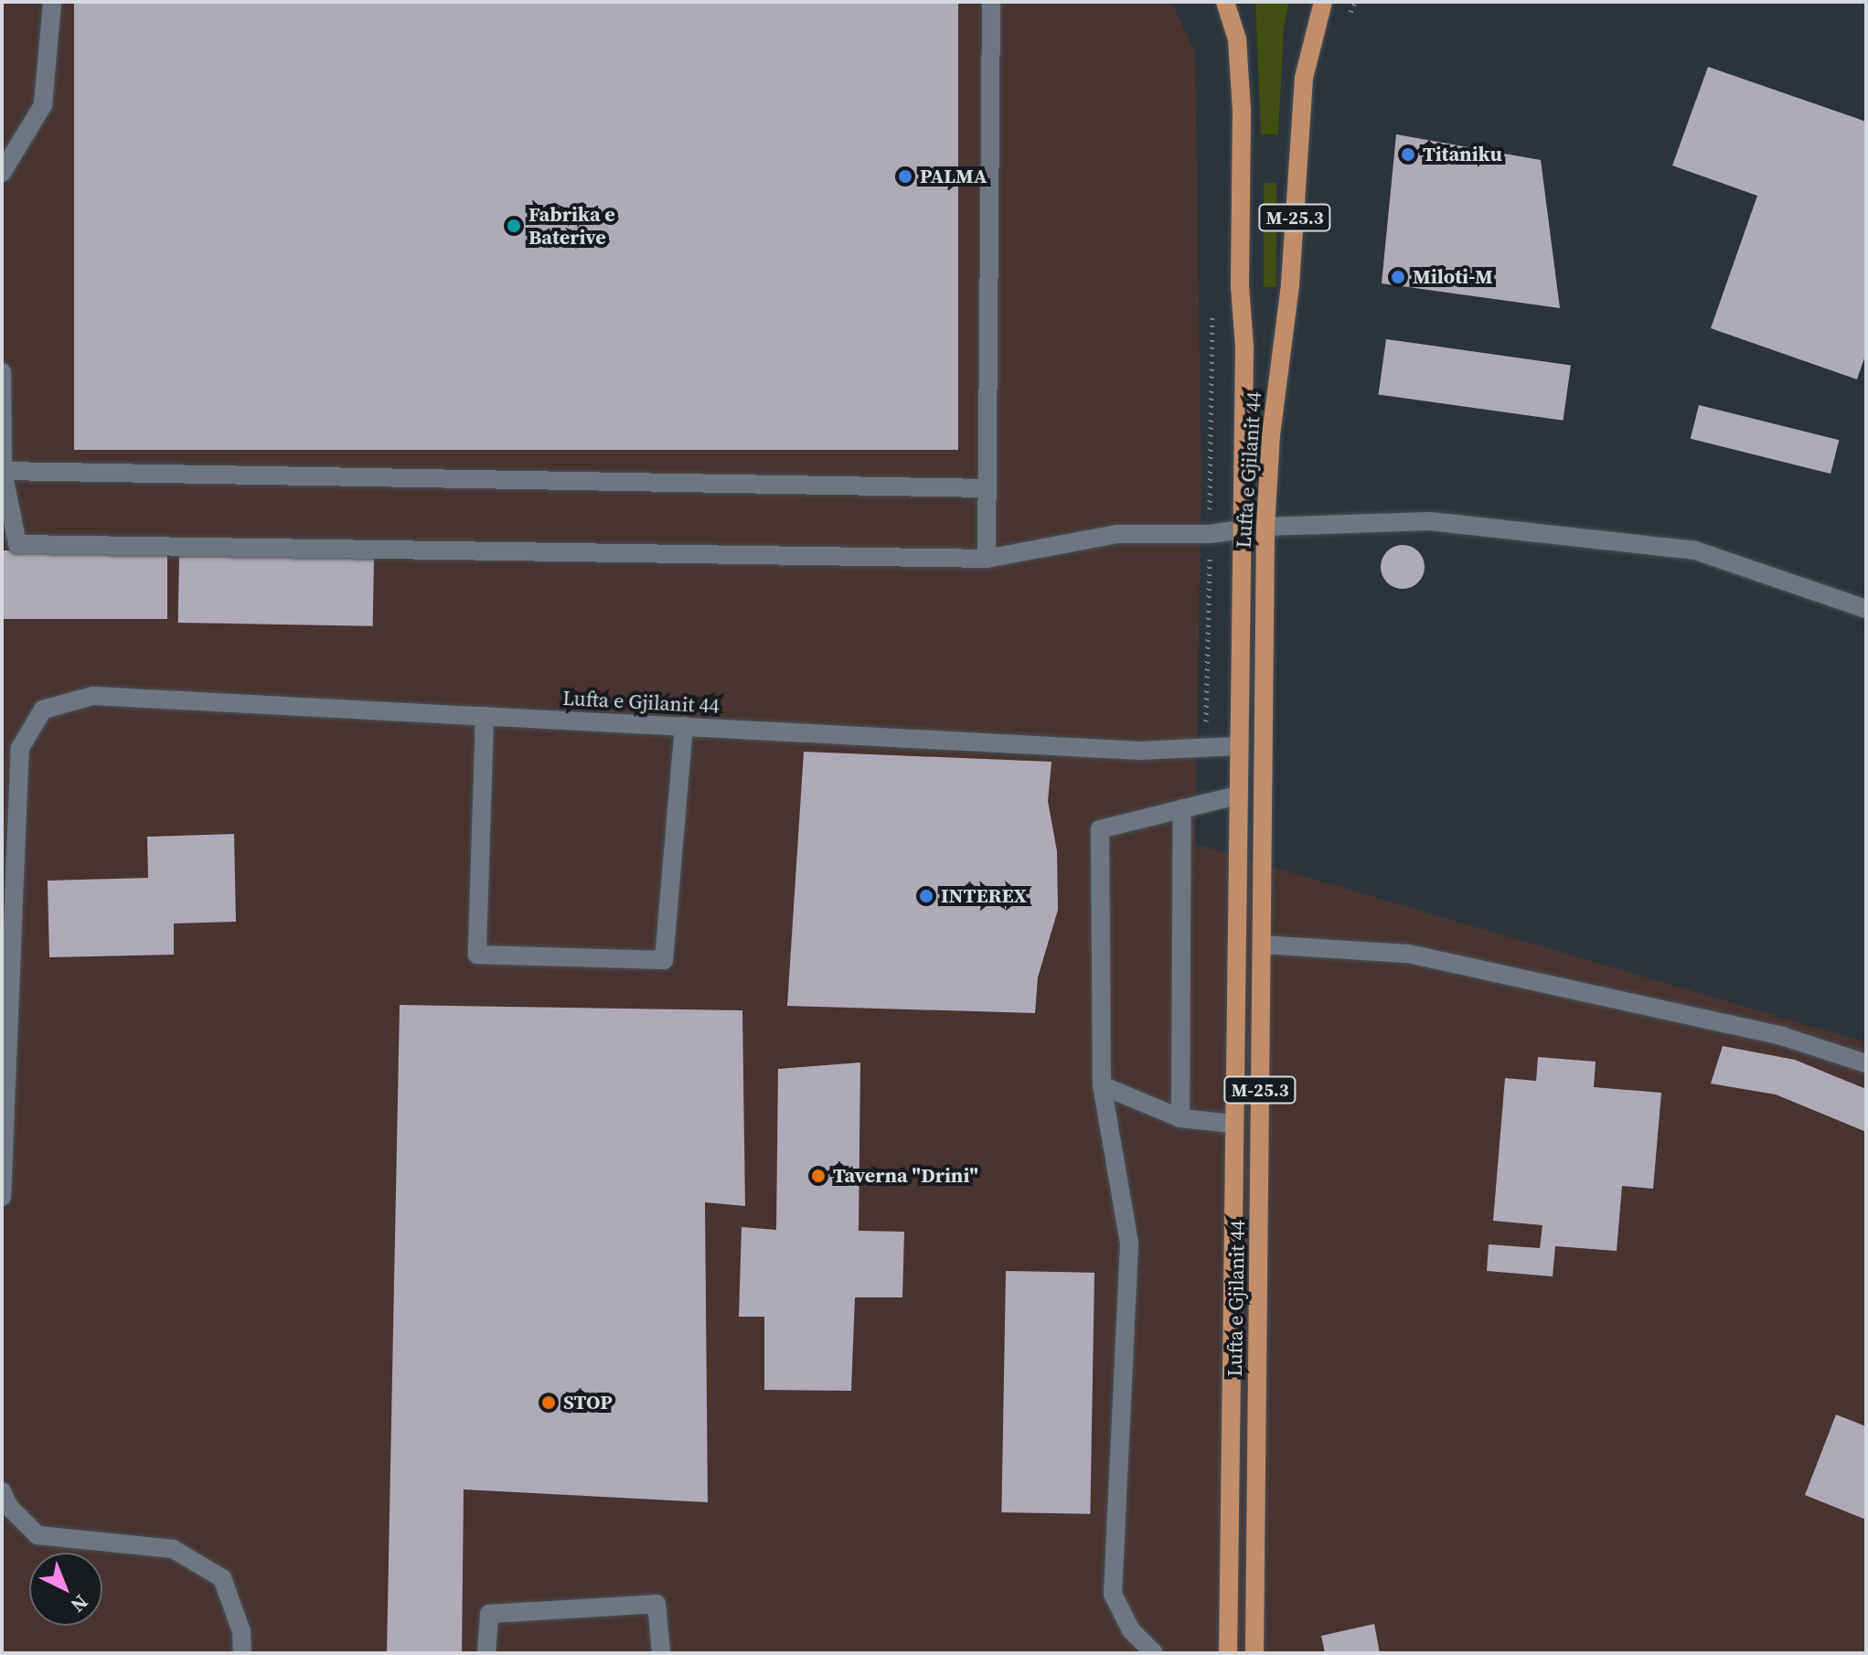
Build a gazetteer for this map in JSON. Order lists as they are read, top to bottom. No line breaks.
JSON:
{"streets":{"main road":["M-25.3","Lufta e Gjilanit 44"]},"crossings":[["M-25.3","Lufta e Gjilanit 44"]],"places":["Titaniku","PALMA","Fabrika e Baterive","Miloti-M","INTEREX","Taverna \"Drini\"","STOP"],"north":"bottom right"}
